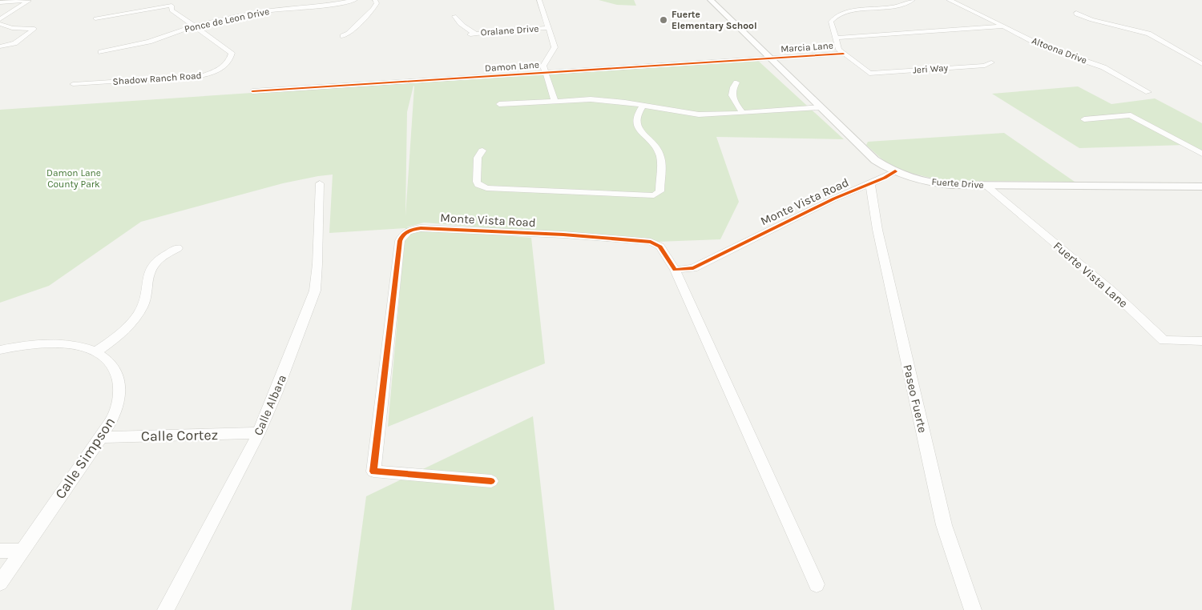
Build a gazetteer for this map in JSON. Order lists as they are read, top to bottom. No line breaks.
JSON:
{"streets":{"street":["Ponce de Leon Drive","Oralane Drive","Marcia Lane","Altoona Drive","Damon Lane","Jeri Way","Shadow Ranch Road","Fuerte Drive","Monte Vista Road","Fuerte Vista Lane","Paseo Fuerte","Calle Albara","Calle Cortez","Calle Simpson"]},"crossings":[["Ponce de Leon Drive","Shadow Ranch Road"],["Marcia Lane","Altoona Drive"],["Marcia Lane","Damon Lane"],["Marcia Lane","Jeri Way"],["Marcia Lane","Fuerte Drive"],["Damon Lane","Fuerte Drive"],["Fuerte Drive","Monte Vista Road"],["Fuerte Drive","Fuerte Vista Lane"],["Monte Vista Road","Paseo Fuerte"],["Calle Albara","Calle Cortez"],["Calle Cortez","Calle Simpson"]],"parks":["Damon Lane County Park"],"places":["Fuerte Elementary School"]}
